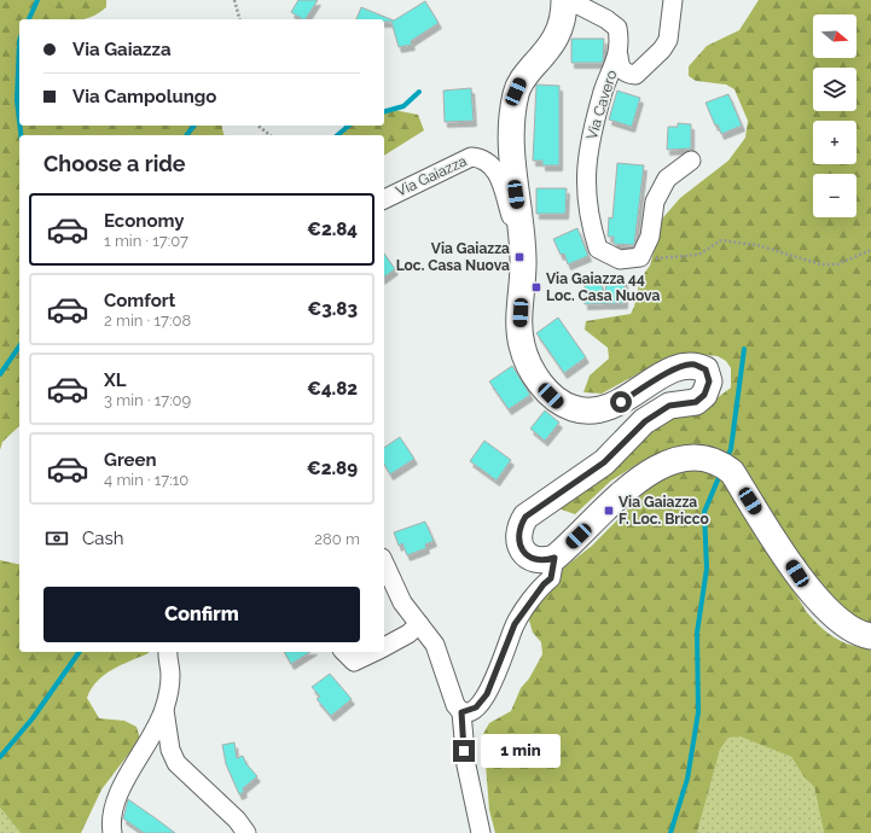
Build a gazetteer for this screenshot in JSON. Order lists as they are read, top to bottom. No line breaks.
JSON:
{"streets":{"main road":["Via Gaiazza"],"street":["Via Cavero"]},"places":{"transit":["Via Gaiazza Loc. Casa Nuova","Via Gaiazza 44 Loc. Casa Nuova","Via Gaiazza F. Loc. Bricco"]},"north":"right","page":{"map_buttons":["+","−"],"banner":["Via Gaiazza","Via Campolungo"],"heading":"Choose a ride","list":[{"name":"Economy","note":"1 min · 17:07","value":"€2.84"},{"name":"Comfort","note":"2 min · 17:08","value":"€3.83"},{"name":"XL","note":"3 min · 17:09","value":"€4.82"},{"name":"Green","note":"4 min · 17:10","value":"€2.89"}],"pay":["Cash","280 m"],"buttons":"Confirm","bubble":"1 min"}}
